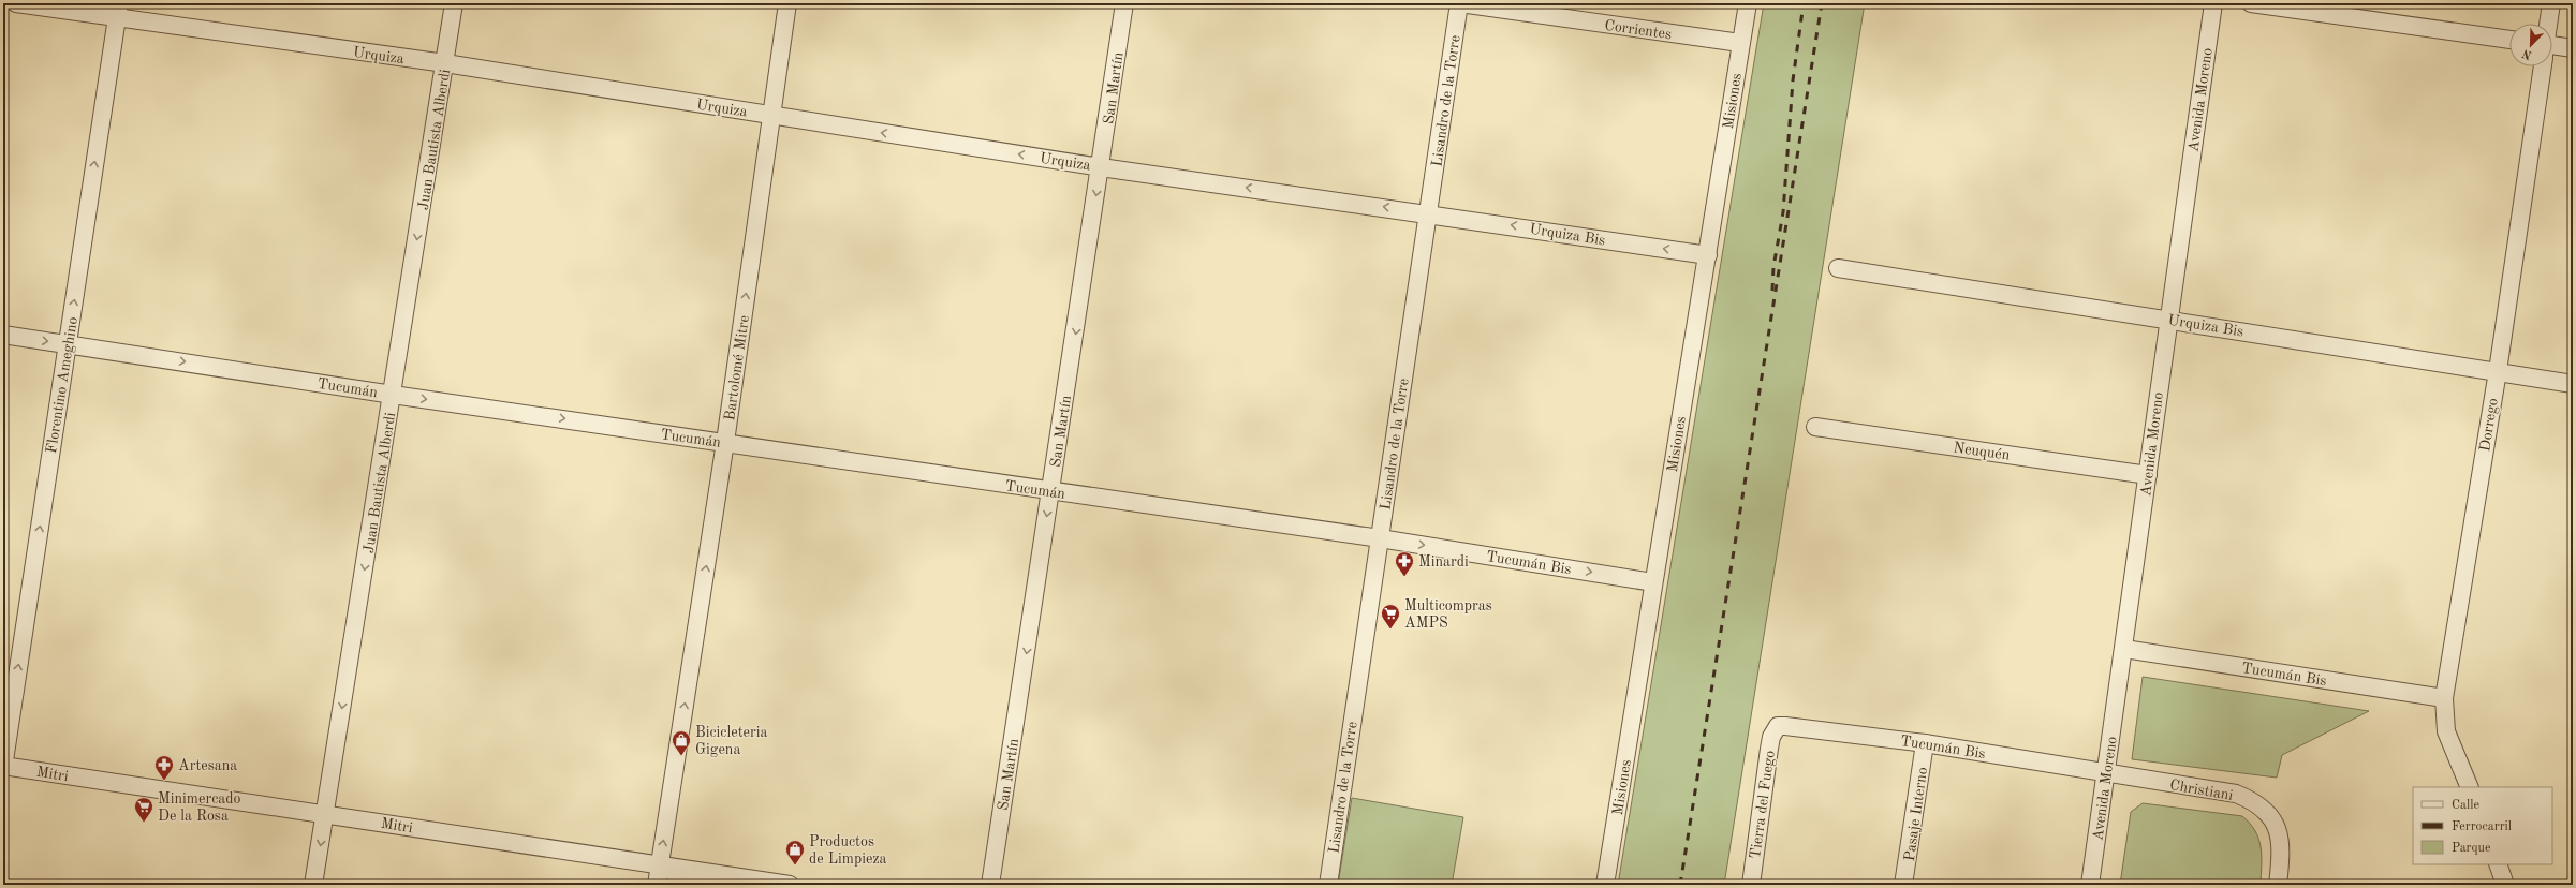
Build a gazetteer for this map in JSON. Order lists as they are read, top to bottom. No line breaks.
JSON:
{"streets":{"street":["Corrientes","Urquiza","San Martín","Avenida Moreno","Lisandro de la Torre","Misiones","Juan Bautista Alberdi","Urquiza Bis","Bartolomé Mitre","Florentino Ameghino","Tucumán","Dorrego","Neuquén","Tucumán Bis","Mitri","Christiani","Tierra del Fuego","Pasaje Interno"]},"crossings":[["Corrientes","Lisandro de la Torre"],["Corrientes","Misiones"],["Urquiza","San Martín"],["Urquiza","Lisandro de la Torre"],["Urquiza","Juan Bautista Alberdi"],["Urquiza","Urquiza Bis"],["Urquiza","Bartolomé Mitre"],["Urquiza","Florentino Ameghino"],["San Martín","Tucumán"],["Avenida Moreno","Urquiza Bis"],["Avenida Moreno","Neuquén"],["Avenida Moreno","Tucumán Bis"],["Avenida Moreno","Christiani"],["Lisandro de la Torre","Urquiza Bis"],["Lisandro de la Torre","Tucumán"],["Lisandro de la Torre","Tucumán Bis"],["Misiones","Urquiza Bis"],["Misiones","Tucumán Bis"],["Juan Bautista Alberdi","Tucumán"],["Juan Bautista Alberdi","Mitri"],["Urquiza Bis","Dorrego"],["Bartolomé Mitre","Tucumán"],["Bartolomé Mitre","Mitri"],["Florentino Ameghino","Tucumán"],["Florentino Ameghino","Mitri"],["Tucumán","Tucumán Bis"],["Dorrego","Tucumán Bis"],["Tucumán Bis","Christiani"],["Tucumán Bis","Tierra del Fuego"],["Tucumán Bis","Pasaje Interno"]],"one_way":["Urquiza","San Martín","Juan Bautista Alberdi","Bartolomé Mitre","Florentino Ameghino","Tucumán"],"places":{"pharmacy":["Minardi","Artesana"],"supermarket":["Multicompras AMPS","Minimercado De la Rosa"],"shop":["Bicicleteria Gigena","Productos de Limpieza"]},"legend":["Calle","Ferrocarril","Parque"],"north":"bottom left"}
